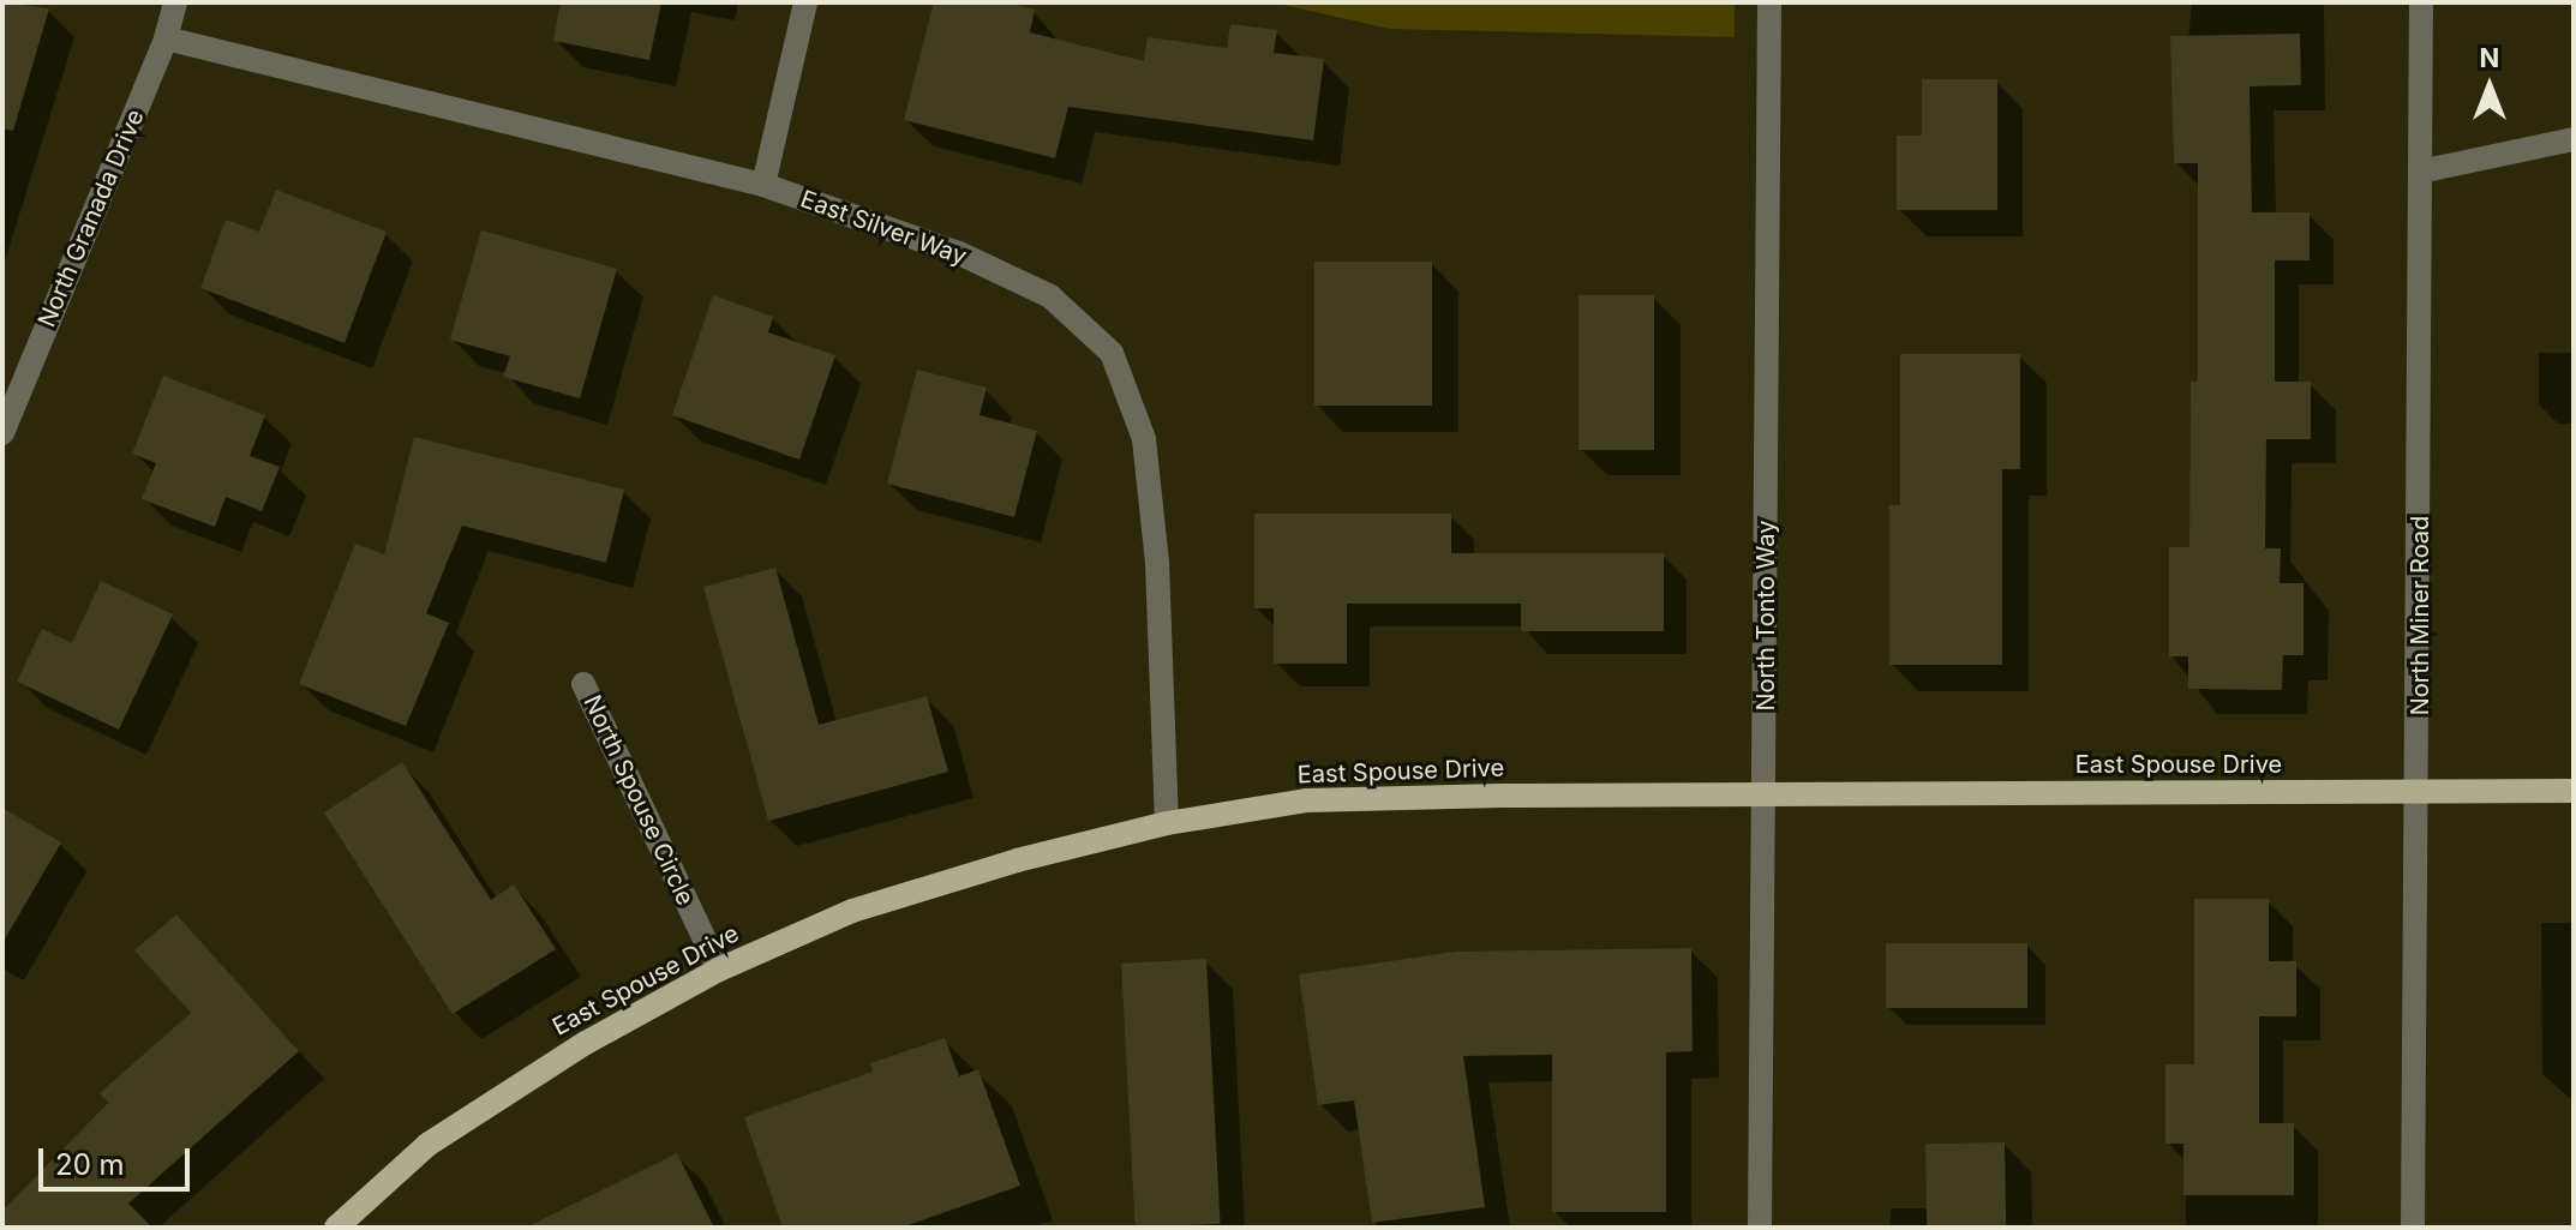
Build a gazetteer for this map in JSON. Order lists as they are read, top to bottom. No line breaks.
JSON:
{"streets":{"main road":["East Spouse Drive"],"street":["North Granada Drive","East Silver Way","North Tonto Way","North Miner Road","North Spouse Circle"]},"crossings":[["North Granada Drive","East Silver Way"],["East Silver Way","East Spouse Drive"],["North Tonto Way","East Spouse Drive"],["North Miner Road","East Spouse Drive"],["East Spouse Drive","North Spouse Circle"]],"scale_bar":"20 m","north":"top"}
